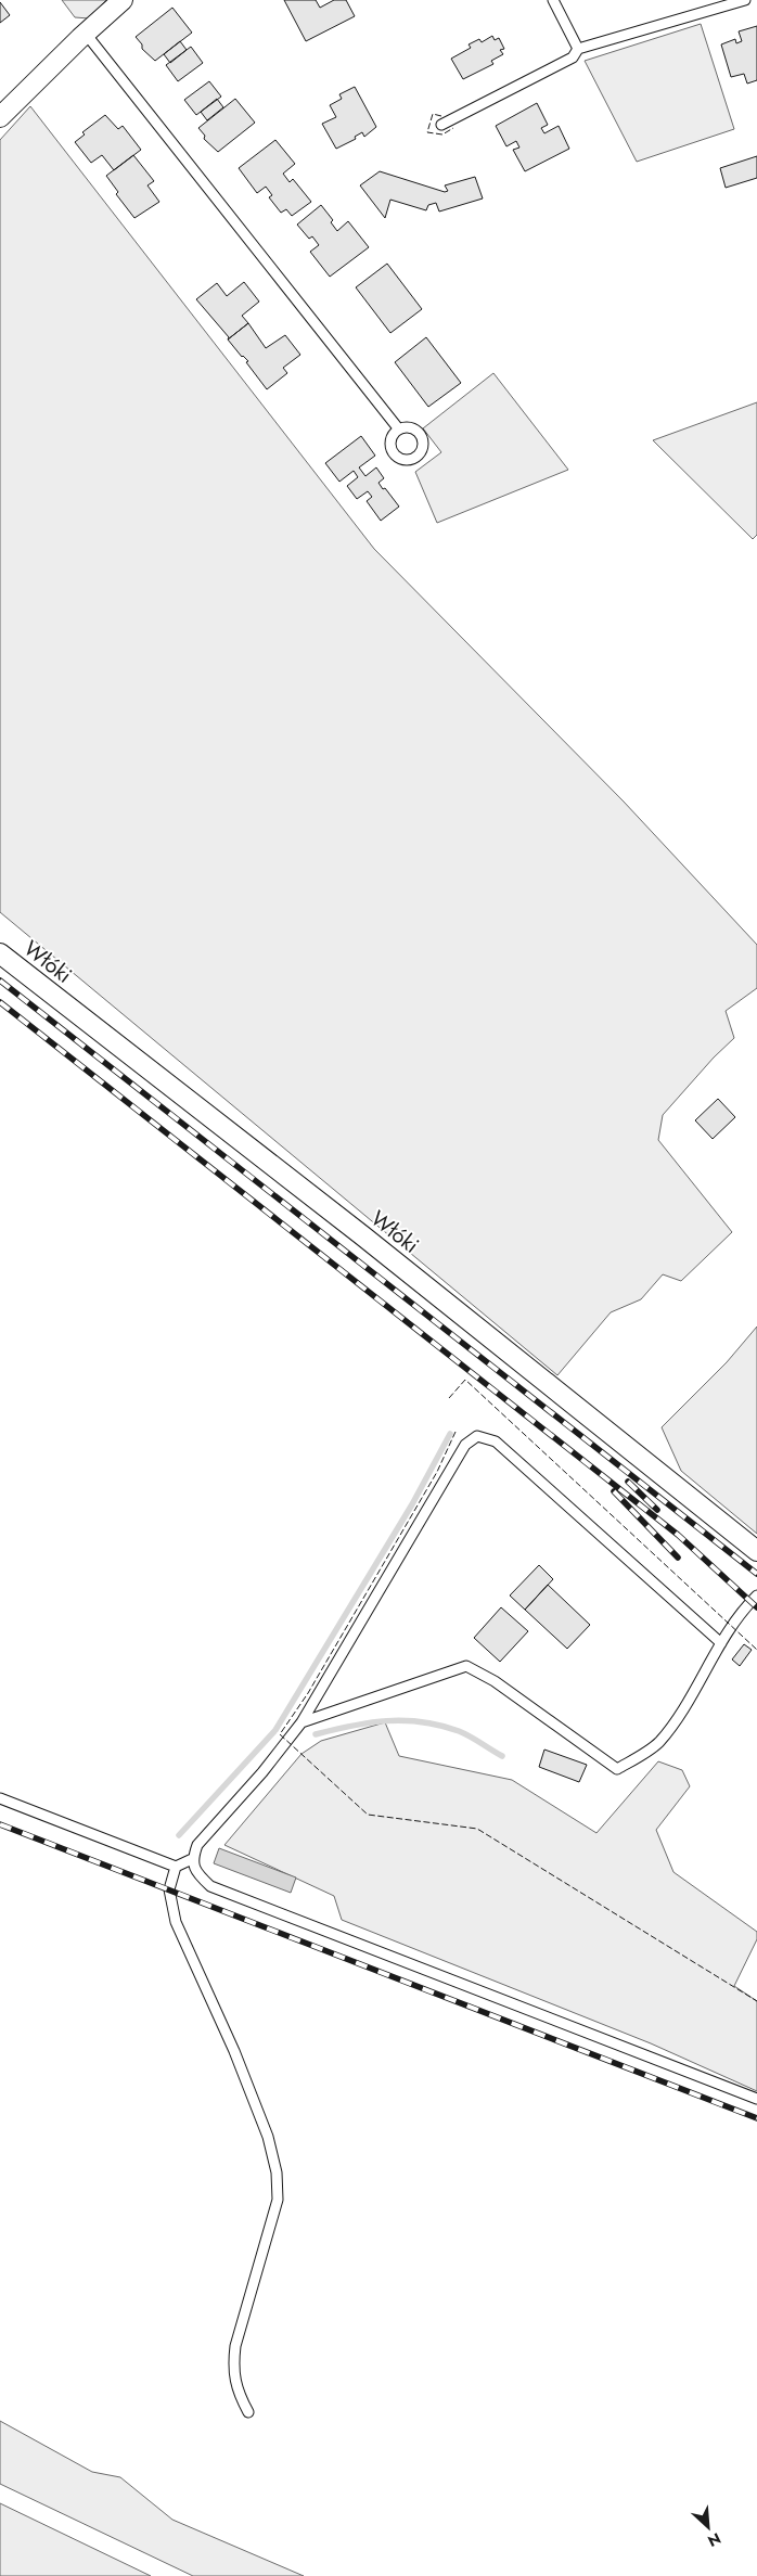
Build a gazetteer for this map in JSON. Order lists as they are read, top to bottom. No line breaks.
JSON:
{"streets":{"street":["Włóki"]},"north":"bottom right"}
